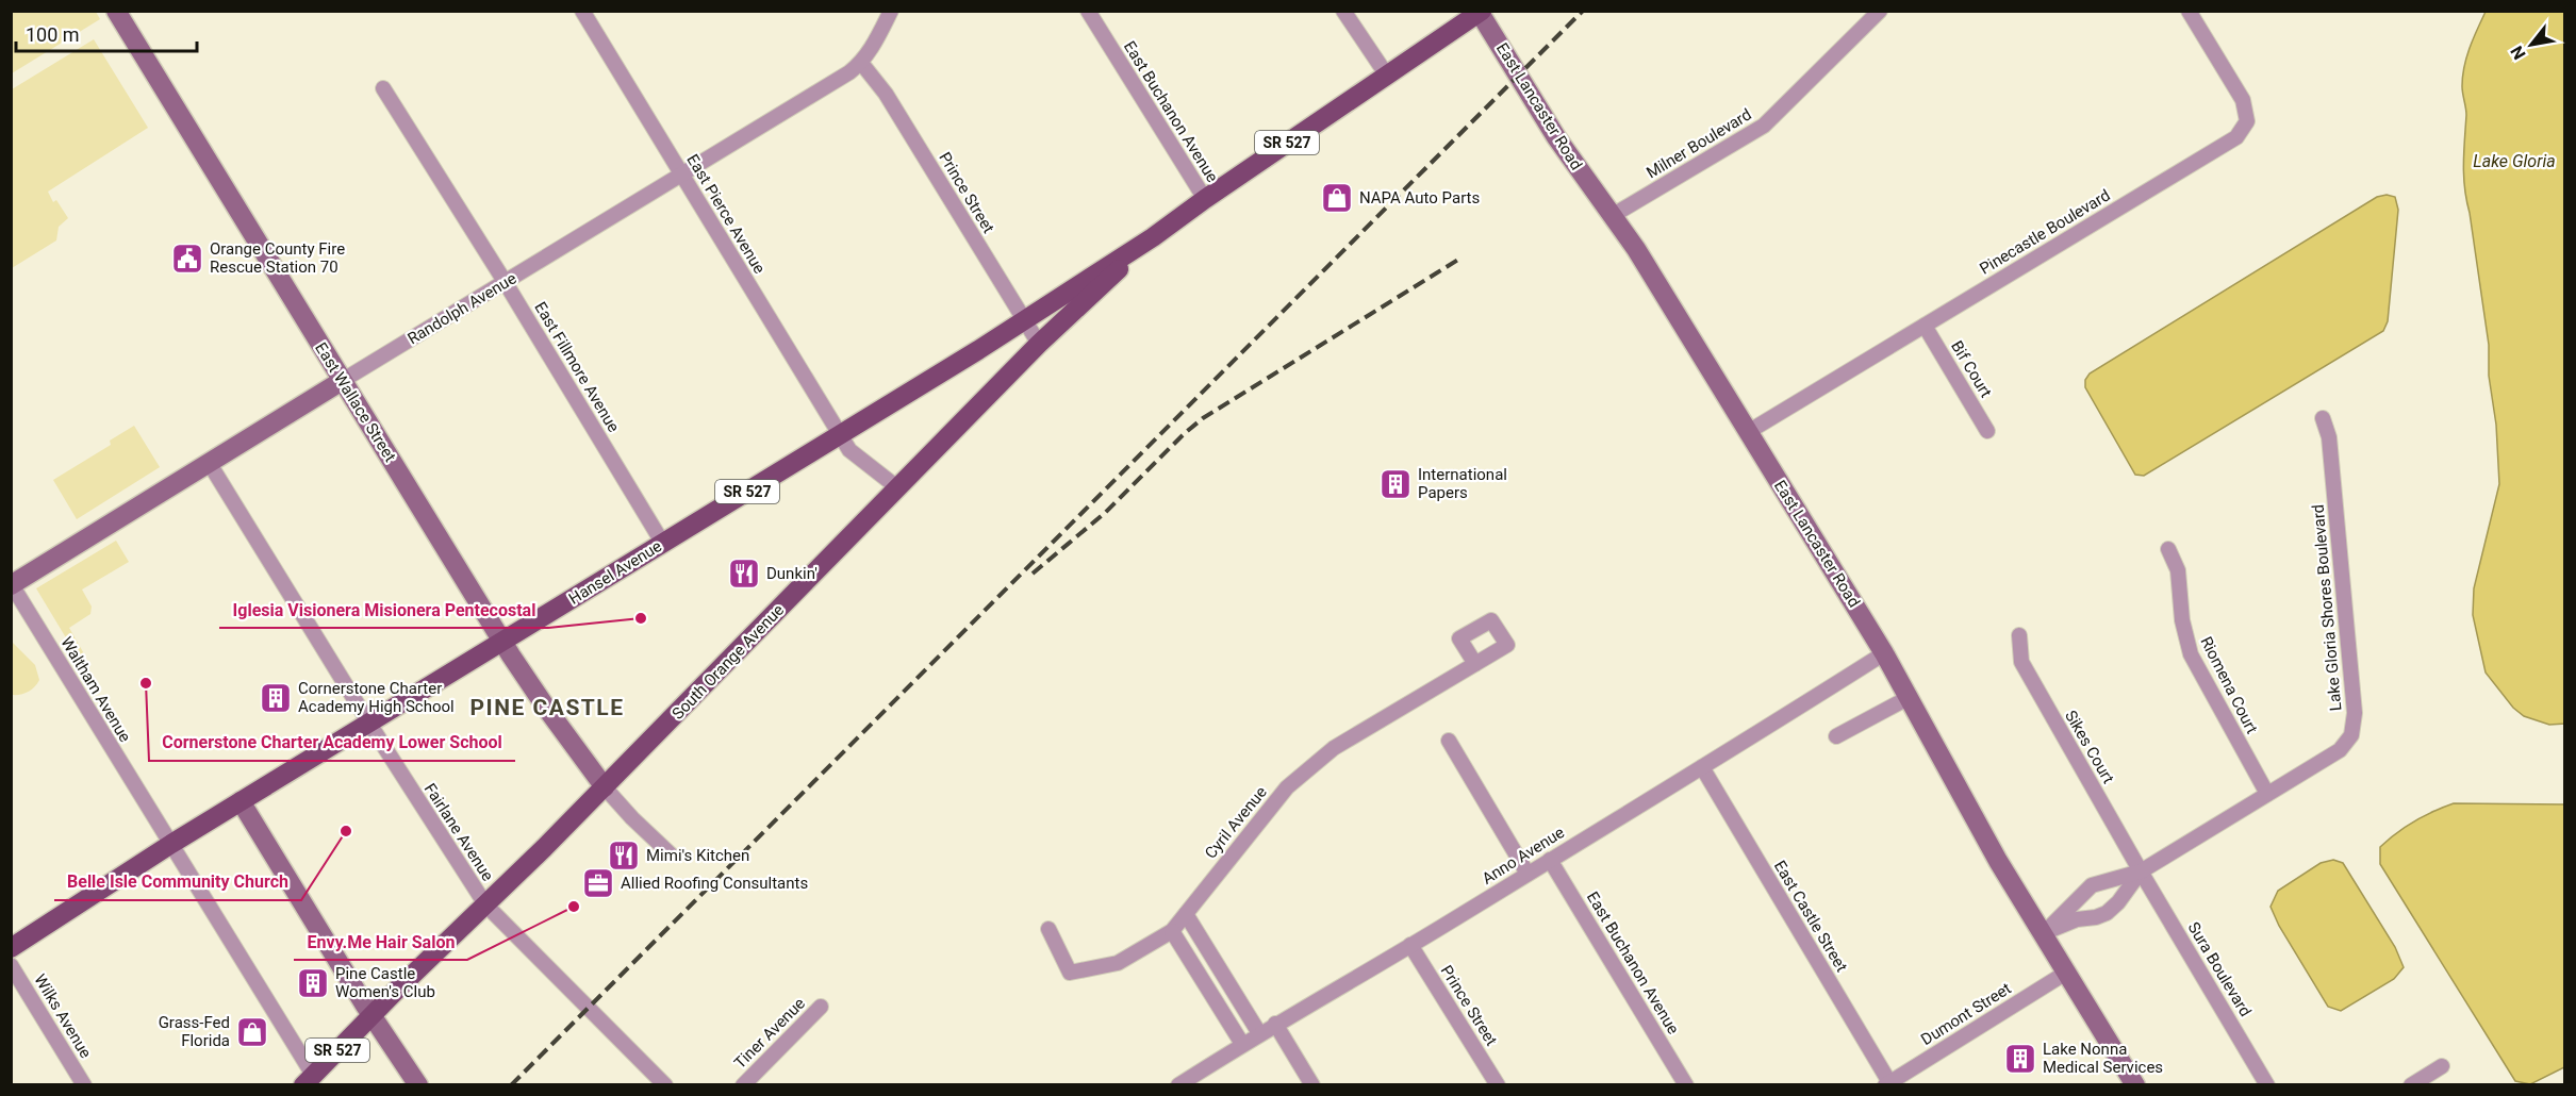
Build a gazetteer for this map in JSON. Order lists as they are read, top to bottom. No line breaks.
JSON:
{"streets":{"main road":["SR 527","Hansel Avenue","South Orange Avenue"],"street":["East Lancaster Road","East Buchanon Avenue","Milner Boulevard","Prince Street","East Pierce Avenue","Pinecastle Boulevard","Randolph Avenue","East Fillmore Avenue","Bif Court","East Wallace Street","Lake Gloria Shores Boulevard","Riomena Court","Waltham Avenue","Sikes Court","Cyril Avenue","Fairlane Avenue","Anno Avenue","East Castle Street","Sura Boulevard","Dumont Street","Wilks Avenue","Tiner Avenue"]},"crossings":[["East Lancaster Road","Milner Boulevard"],["East Lancaster Road","Pinecastle Boulevard"],["East Lancaster Road","Lake Gloria Shores Boulevard"],["East Lancaster Road","South Orange Avenue"],["East Lancaster Road","Anno Avenue"],["East Lancaster Road","Dumont Street"],["East Buchanon Avenue","South Orange Avenue"],["East Buchanon Avenue","Anno Avenue"],["Prince Street","Randolph Avenue"],["Prince Street","Hansel Avenue"],["Prince Street","South Orange Avenue"],["Prince Street","Anno Avenue"],["East Pierce Avenue","Randolph Avenue"],["East Pierce Avenue","Hansel Avenue"],["East Pierce Avenue","South Orange Avenue"],["Pinecastle Boulevard","Bif Court"],["Randolph Avenue","East Fillmore Avenue"],["Randolph Avenue","East Wallace Street"],["Randolph Avenue","Waltham Avenue"],["Randolph Avenue","Fairlane Avenue"],["East Fillmore Avenue","Hansel Avenue"],["East Wallace Street","Hansel Avenue"],["East Wallace Street","South Orange Avenue"],["Hansel Avenue","South Orange Avenue"],["Hansel Avenue","Waltham Avenue"],["Hansel Avenue","Fairlane Avenue"],["Lake Gloria Shores Boulevard","Riomena Court"],["Lake Gloria Shores Boulevard","Sikes Court"],["Lake Gloria Shores Boulevard","Sura Boulevard"],["South Orange Avenue","Waltham Avenue"],["South Orange Avenue","Fairlane Avenue"],["Sikes Court","Sura Boulevard"],["Anno Avenue","East Castle Street"],["East Castle Street","Dumont Street"]],"districts":["PINE CASTLE"],"water":["Lake Gloria"],"places":{"shop":["NAPA Auto Parts","Grass-Fed Florida"],"public building":["Orange County Fire Rescue Station 70"],"building":["International Papers","Cornerstone Charter Academy High School","Pine Castle Women's Club","Lake Nonna Medical Services"],"restaurant":["Dunkin'","Mimi's Kitchen"],"other":["Iglesia Visionera Misionera Pentecostal","Cornerstone Charter Academy Lower School","Belle Isle Community Church","Envy.Me Hair Salon"],"office":["Allied Roofing Consultants"]},"scale_bar":"100 m","north":"bottom left"}
